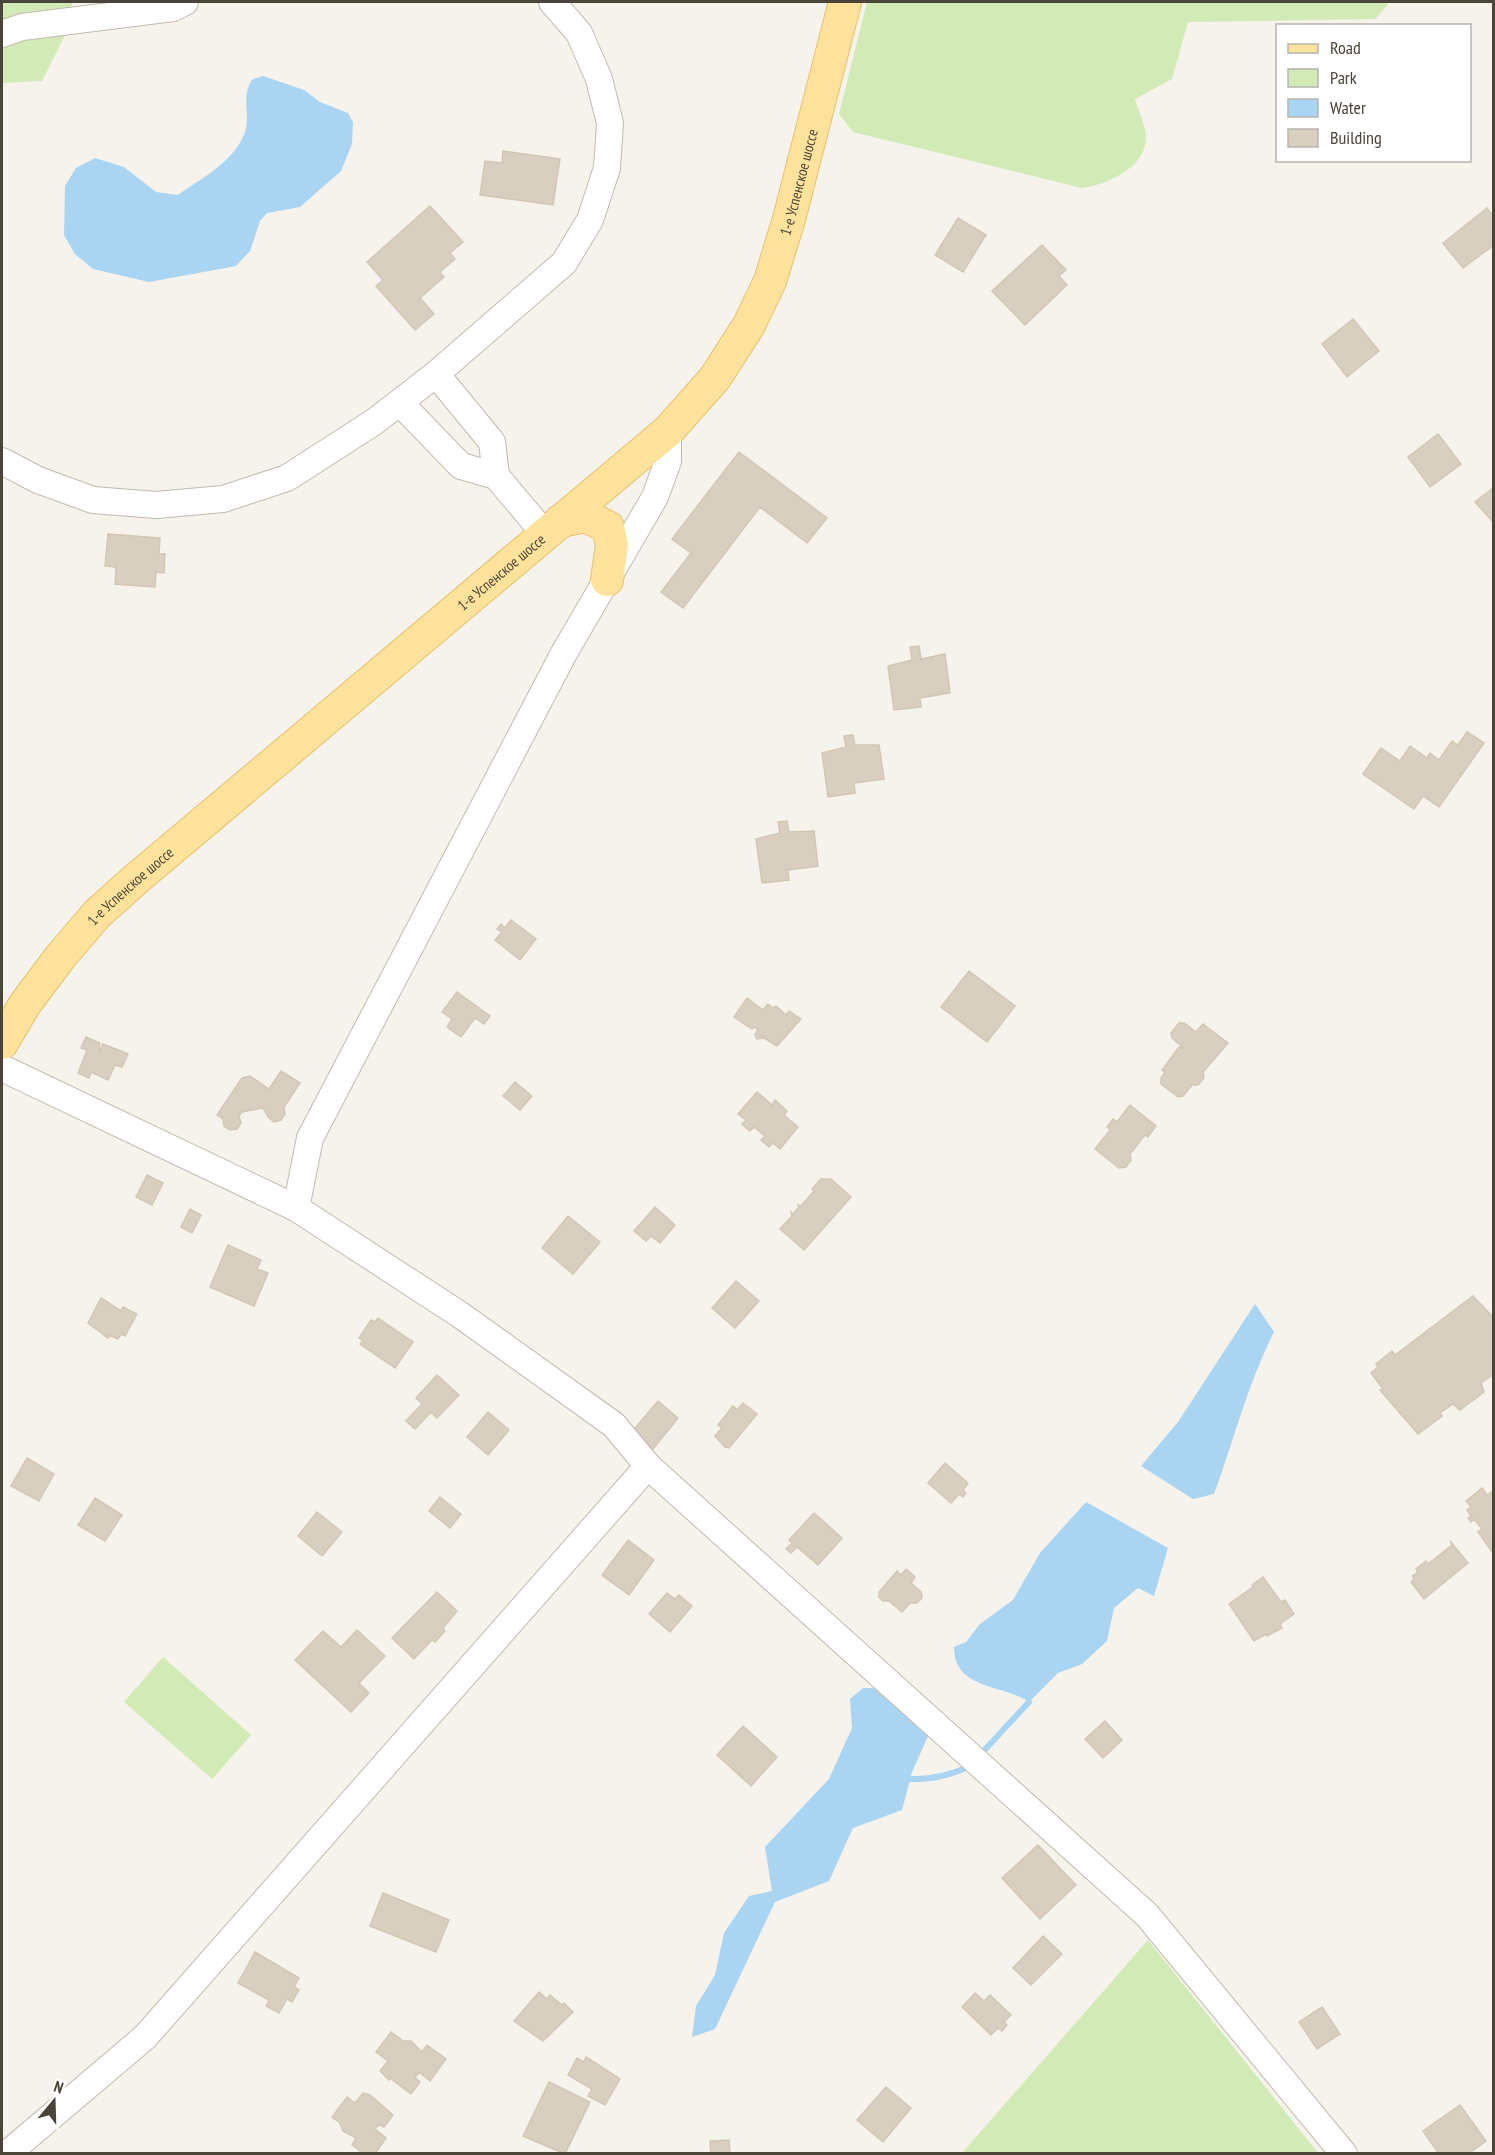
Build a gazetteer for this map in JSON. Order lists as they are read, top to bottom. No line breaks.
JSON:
{"streets":{"main road":["1-е Успенское шоссе"]},"legend":["Road","Park","Water","Building"],"north":"top"}
